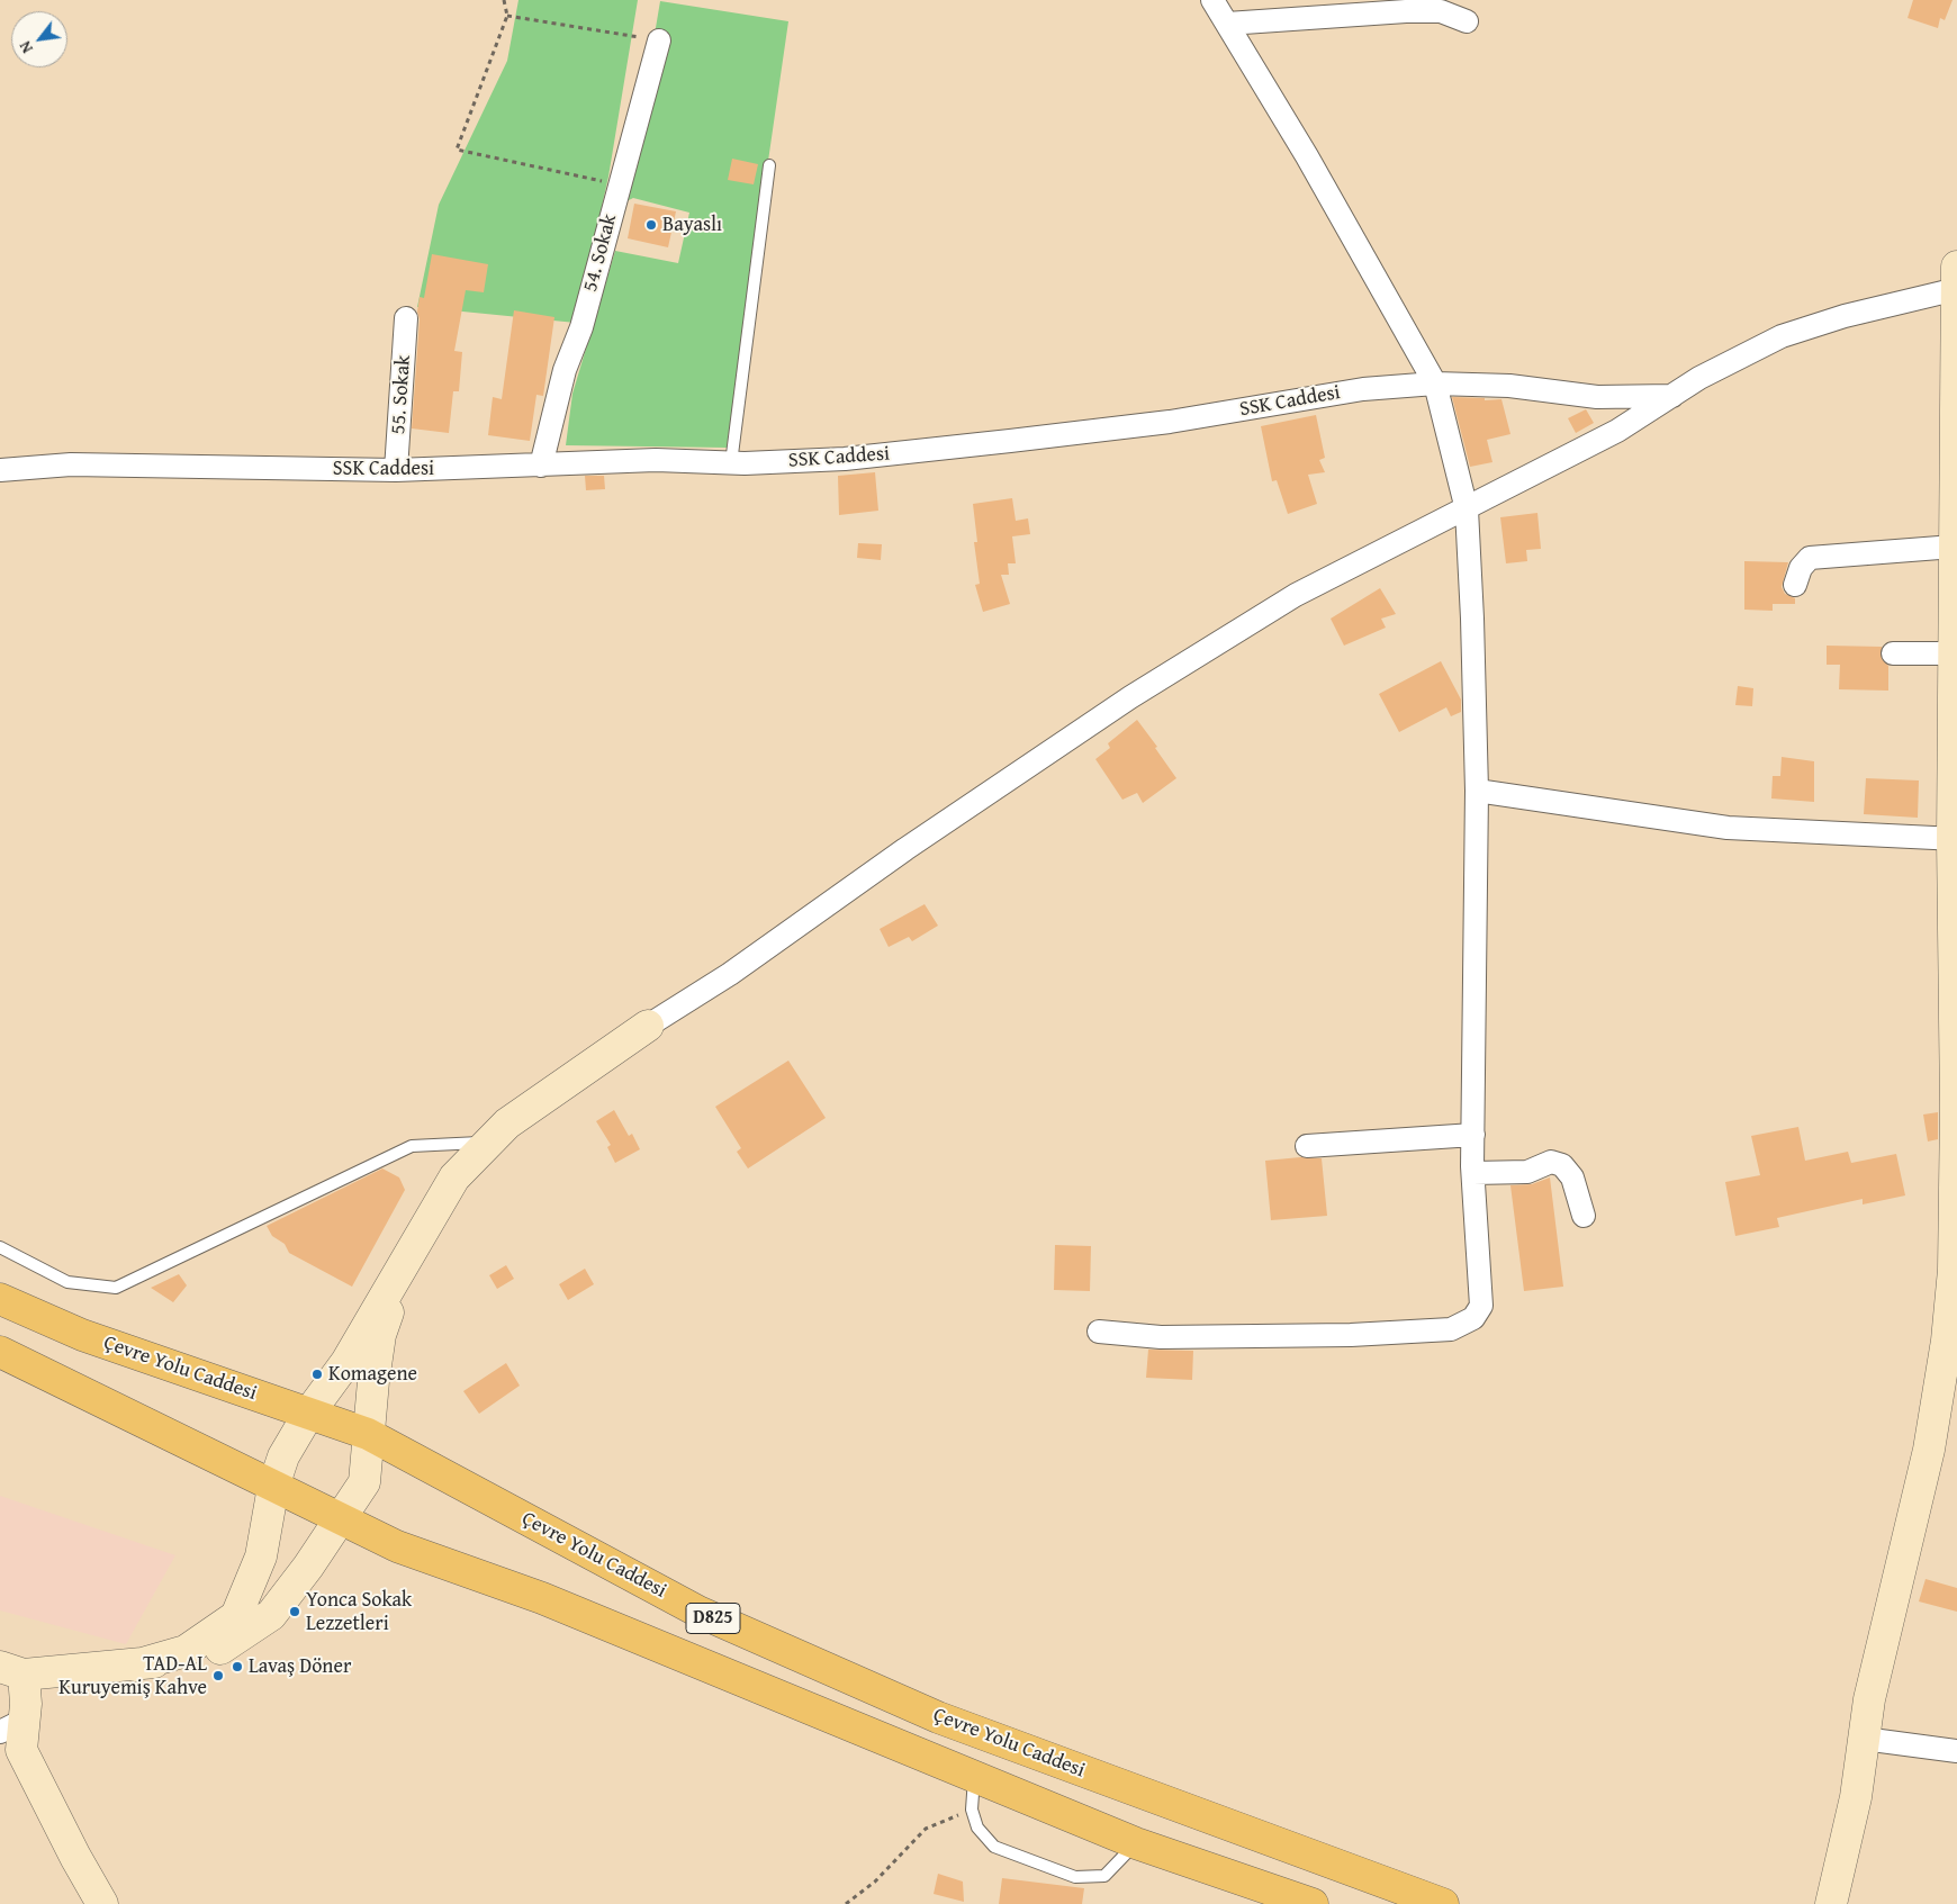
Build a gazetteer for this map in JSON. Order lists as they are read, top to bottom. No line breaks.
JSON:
{"streets":{"highway":["Çevre Yolu Caddesi","D825"],"street":["54. Sokak","55. Sokak","SSK Caddesi"]},"crossings":[["54. Sokak","SSK Caddesi"],["55. Sokak","SSK Caddesi"]],"places":["Bayaslı","Komagene","Yonca Sokak Lezzetleri","Lavaş Döner","TAD-AL Kuruyemiş Kahve"],"north":"bottom left"}
